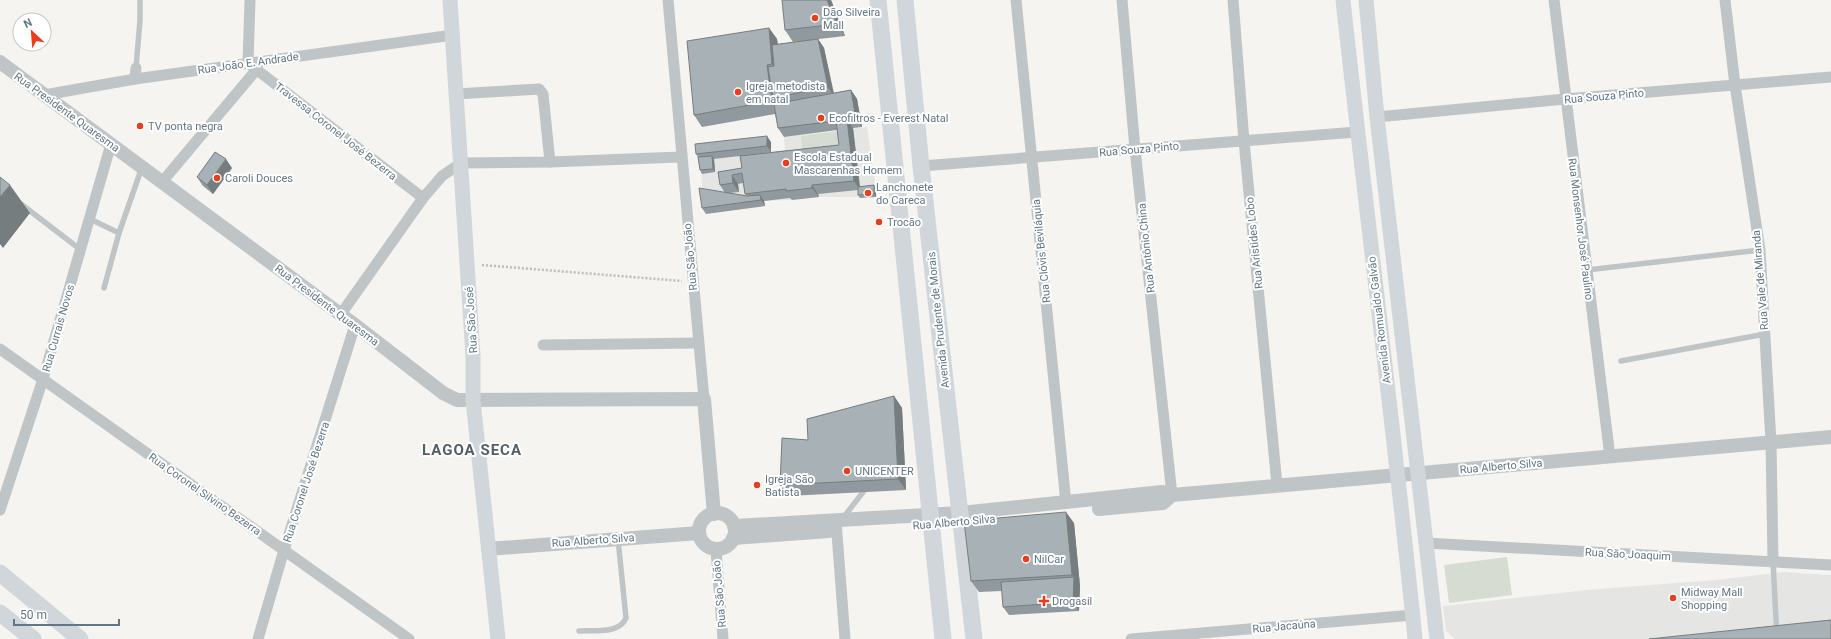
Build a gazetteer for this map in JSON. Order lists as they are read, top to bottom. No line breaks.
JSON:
{"streets":{"main road":["Rua São José","Avenida Prudente de Morais","Avenida Romualdo Galvão"],"street":["Rua João E. Andrade","Rua Souza Pinto","Rua Presidente Quaresma","Travessa Coronel José Bezerra","Rua Monsenhor José Paulino","Rua Aristides Lobo","Rua Antônio China","Rua Clóvis Beviláquia","Rua São João","Rua Vale de Miranda","Rua Currais Novos","Rua Alberto Silva","Rua Coronel José Bezerra","Rua Coronel Silvino Bezerra","Rua São Joaquim","Rua Jacaúna"]},"crossings":[["Rua João E. Andrade","Rua Presidente Quaresma"],["Rua João E. Andrade","Travessa Coronel José Bezerra"],["Rua João E. Andrade","Rua São José"],["Rua Souza Pinto","Rua Monsenhor José Paulino"],["Rua Souza Pinto","Rua Aristides Lobo"],["Rua Souza Pinto","Rua Antônio China"],["Rua Souza Pinto","Rua Clóvis Beviláquia"],["Rua Souza Pinto","Rua Vale de Miranda"],["Rua Souza Pinto","Avenida Prudente de Morais"],["Rua Souza Pinto","Avenida Romualdo Galvão"],["Rua Presidente Quaresma","Rua São João"],["Rua Presidente Quaresma","Rua São José"],["Rua Presidente Quaresma","Rua Currais Novos"],["Rua Presidente Quaresma","Rua Coronel José Bezerra"],["Rua Monsenhor José Paulino","Rua Alberto Silva"],["Rua Aristides Lobo","Rua Alberto Silva"],["Rua Antônio China","Rua Alberto Silva"],["Rua Clóvis Beviláquia","Rua Alberto Silva"],["Rua São João","Rua Alberto Silva"],["Rua Vale de Miranda","Rua Alberto Silva"],["Rua Vale de Miranda","Rua São Joaquim"],["Rua São José","Rua Alberto Silva"],["Avenida Prudente de Morais","Rua Alberto Silva"],["Avenida Romualdo Galvão","Rua Alberto Silva"],["Avenida Romualdo Galvão","Rua São Joaquim"],["Avenida Romualdo Galvão","Rua Jacaúna"],["Rua Currais Novos","Rua Coronel Silvino Bezerra"],["Rua Coronel José Bezerra","Rua Coronel Silvino Bezerra"]],"districts":["LAGOA SECA"],"places":{"other":["Dão Silveira Mall","Igreja metodista em natal","Ecofiltros - Everest Natal","TV ponta negra","Escola Estadual Mascarenhas Homem","Caroli Douces","Lanchonete do Careca","Trocão","UNICENTER","Igreja São Batista","NilCar","Midway Mall Shopping"],"health":["Drogasil"]},"scale_bar":"50 m","north":"top left"}
